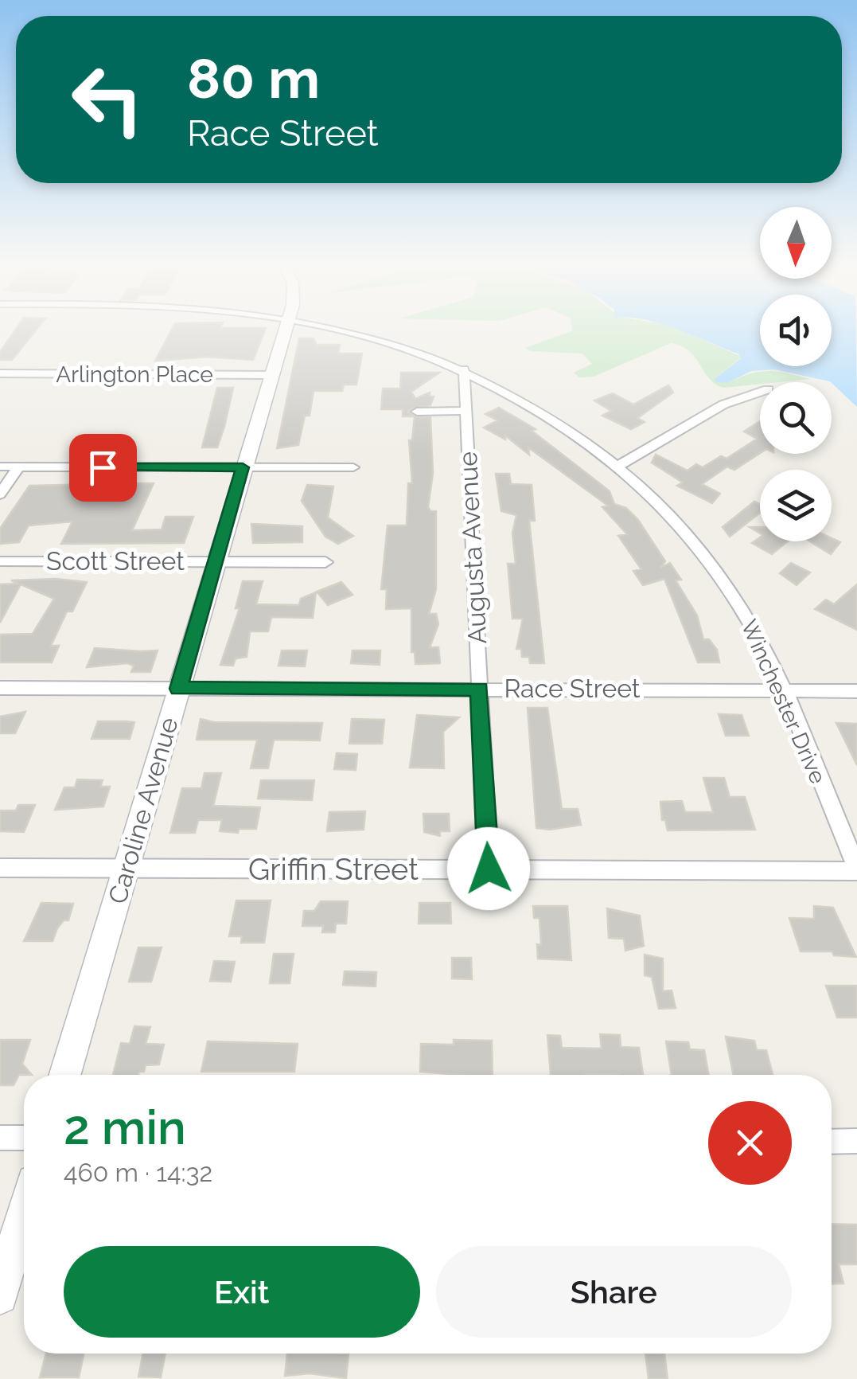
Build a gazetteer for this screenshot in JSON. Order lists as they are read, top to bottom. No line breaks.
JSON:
{"streets":{"street":["Arlington Place","Augusta Avenue","Scott Street","Race Street","Winchester Drive","Caroline Avenue","Griffin Street"]},"crossings":[["Arlington Place","Caroline Avenue"],["Augusta Avenue","Race Street"],["Augusta Avenue","Winchester Drive"],["Augusta Avenue","Griffin Street"],["Scott Street","Caroline Avenue"],["Race Street","Winchester Drive"],["Race Street","Caroline Avenue"],["Winchester Drive","Griffin Street"],["Caroline Avenue","Griffin Street"]],"north":"bottom","page":{"turn":["80 m","Race Street"],"heading":["2 min","460 m · 14:32"],"buttons":["Exit","Share"]}}
